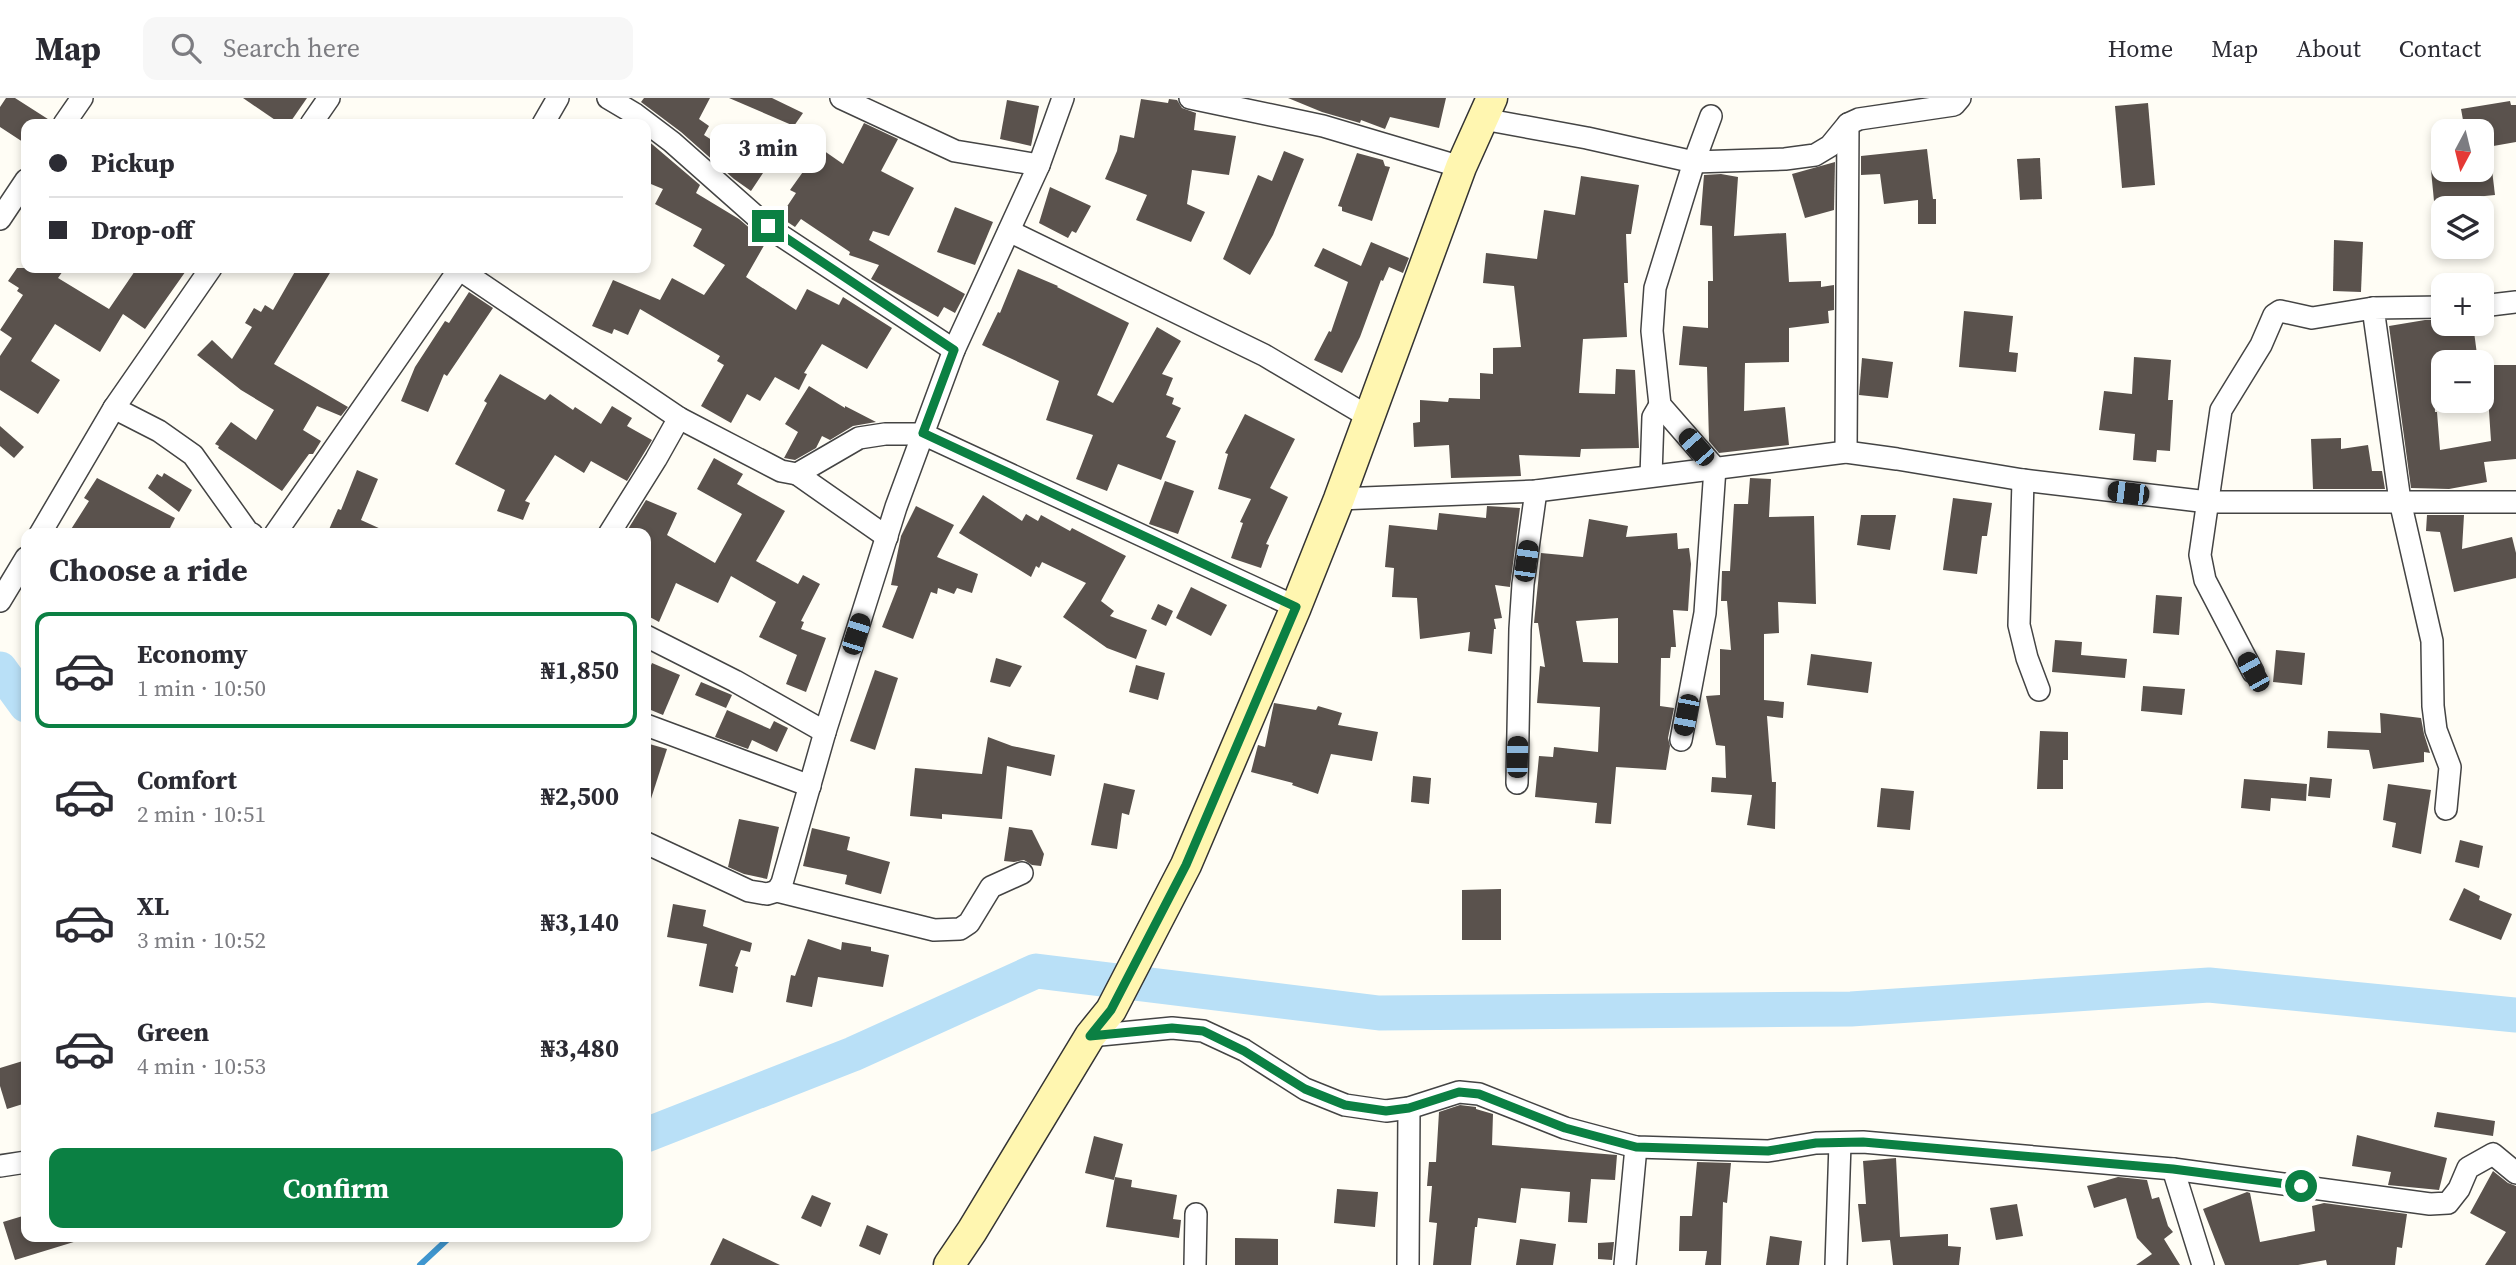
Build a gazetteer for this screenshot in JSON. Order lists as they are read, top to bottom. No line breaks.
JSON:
{"north":"bottom","page":{"header":"Map","search":"Search here","nav":["Home","Map","About","Contact"],"map_buttons":["+","−"],"banner":["Pickup","Drop-off"],"bubble":"3 min","heading":"Choose a ride","list":[{"name":"Economy","note":"1 min · 10:50","value":"₦1,850"},{"name":"Comfort","note":"2 min · 10:51","value":"₦2,500"},{"name":"XL","note":"3 min · 10:52","value":"₦3,140"},{"name":"Green","note":"4 min · 10:53","value":"₦3,480"}],"buttons":"Confirm"}}
